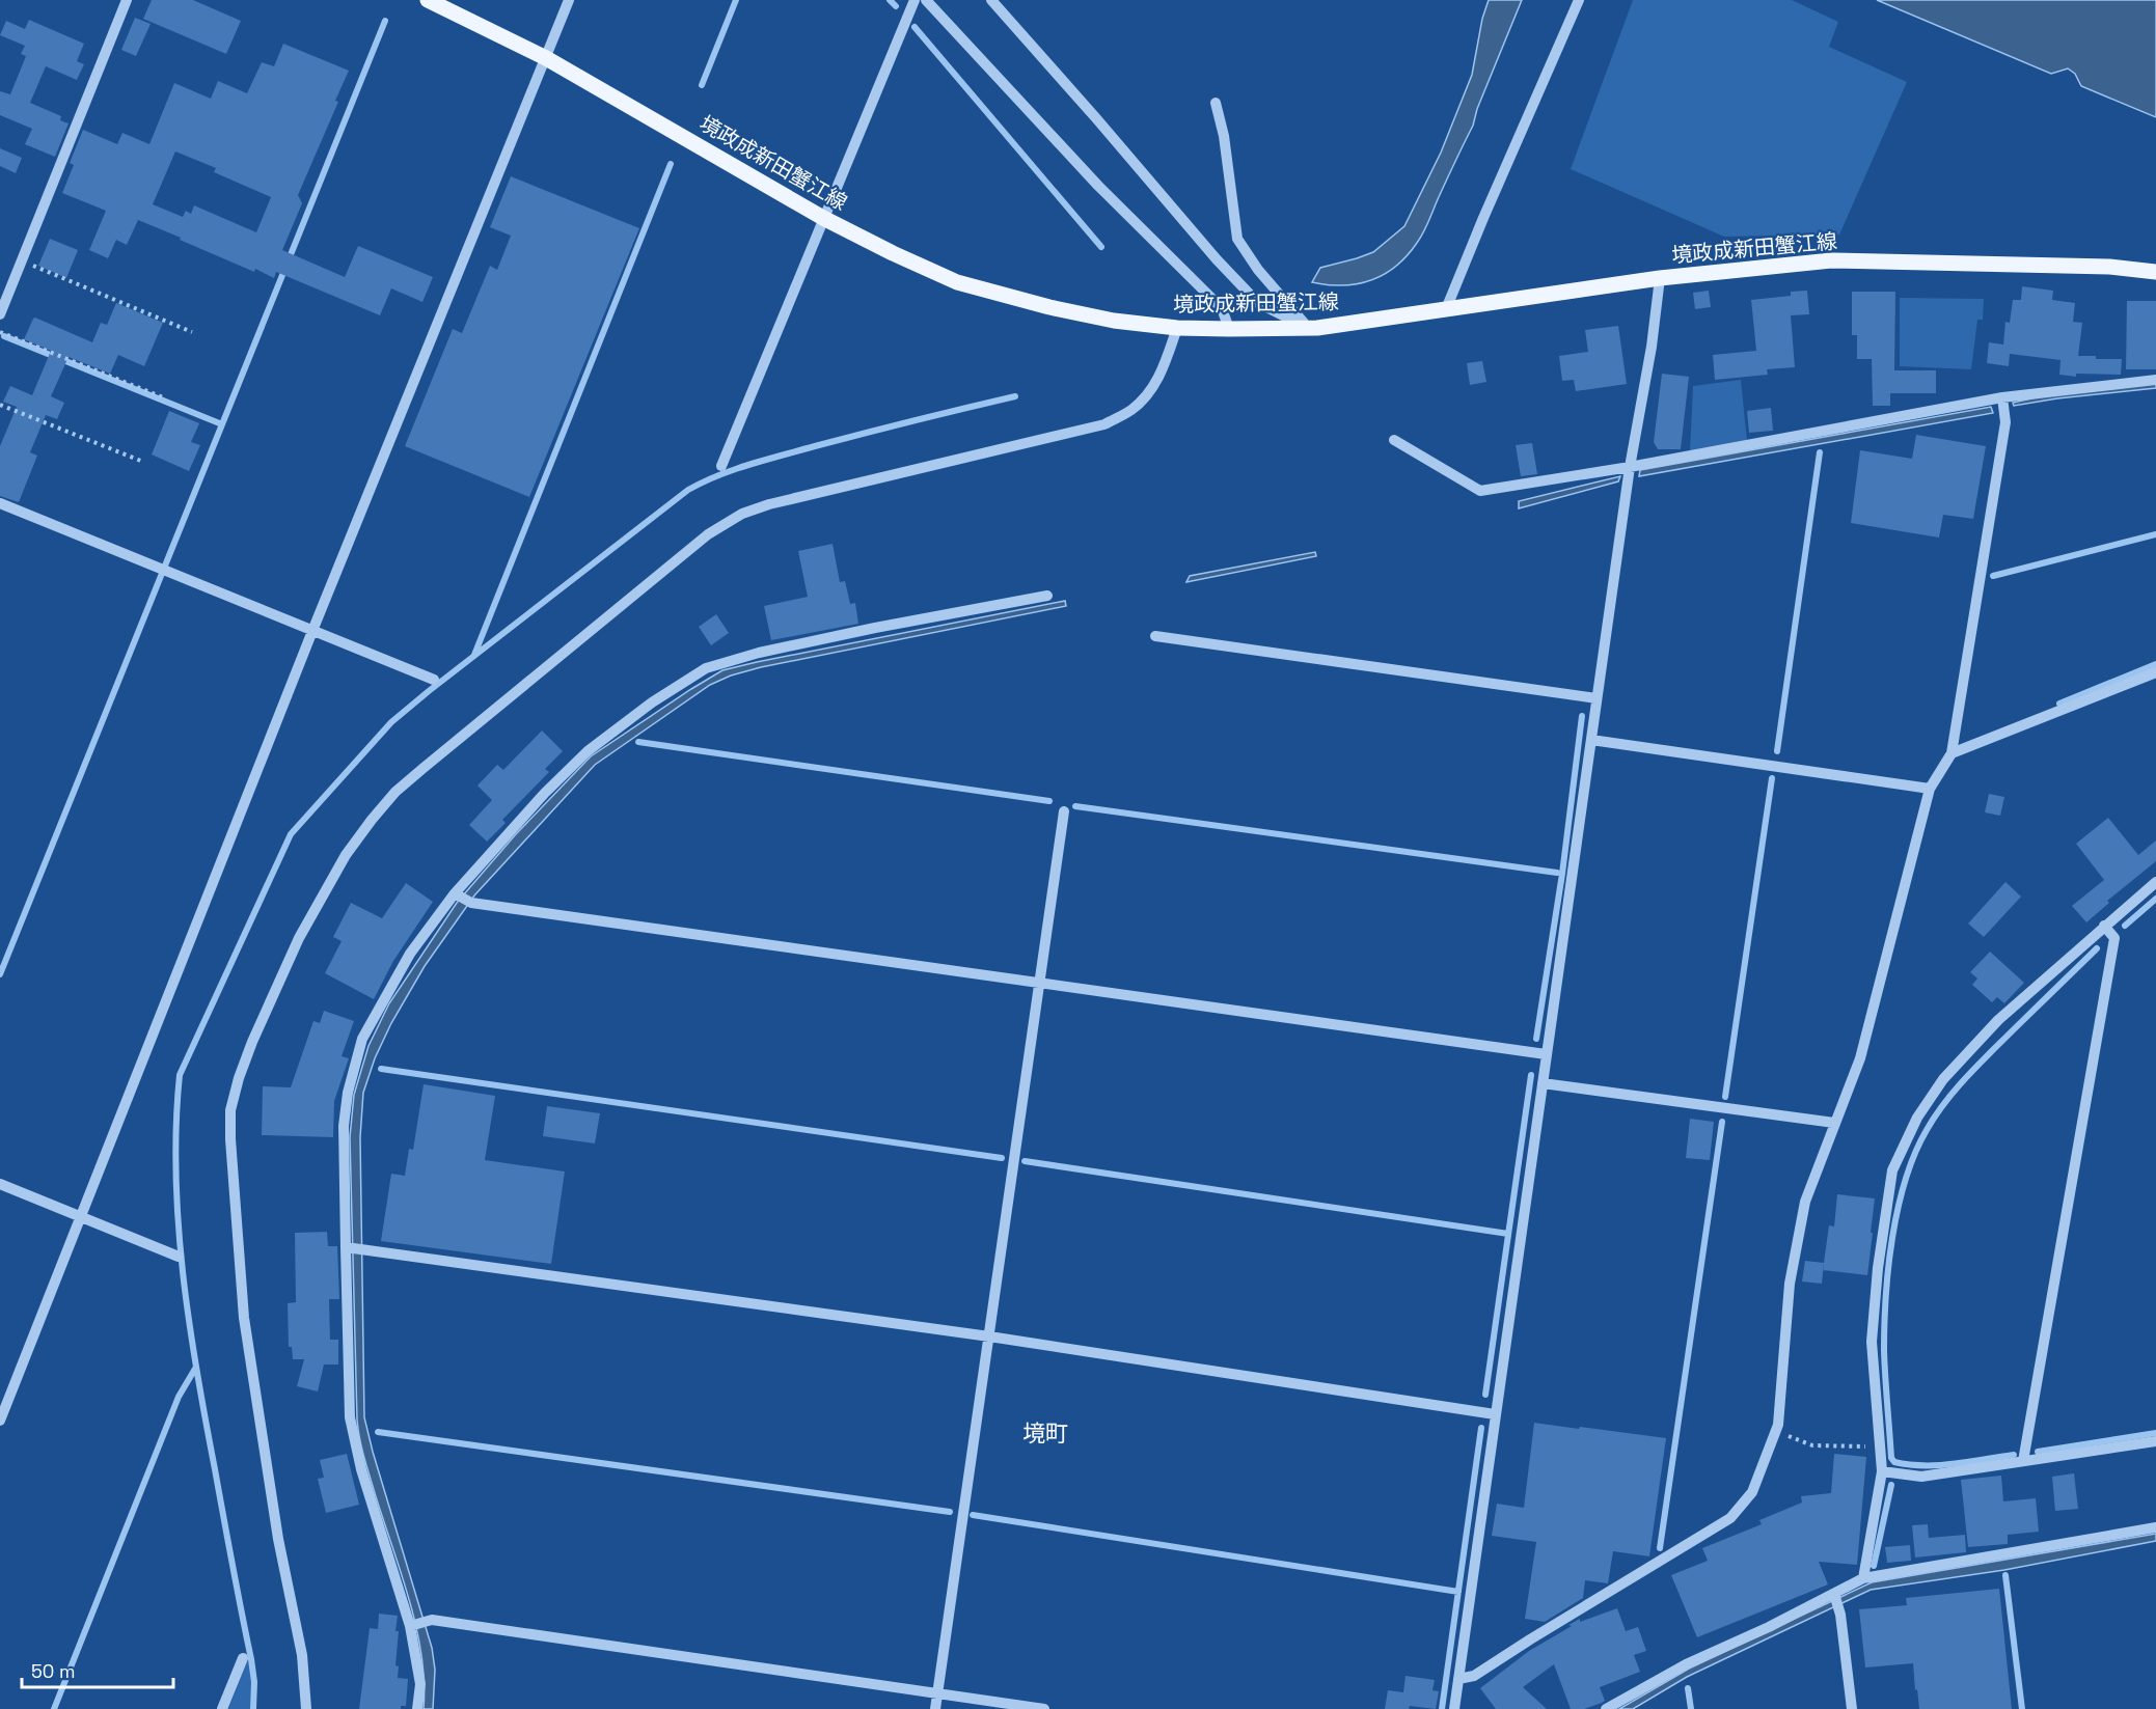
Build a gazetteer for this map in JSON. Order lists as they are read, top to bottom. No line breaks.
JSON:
{"streets":{"main road":["境政成新田蟹江線"]},"districts":["境町"],"scale_bar":"50 m"}
